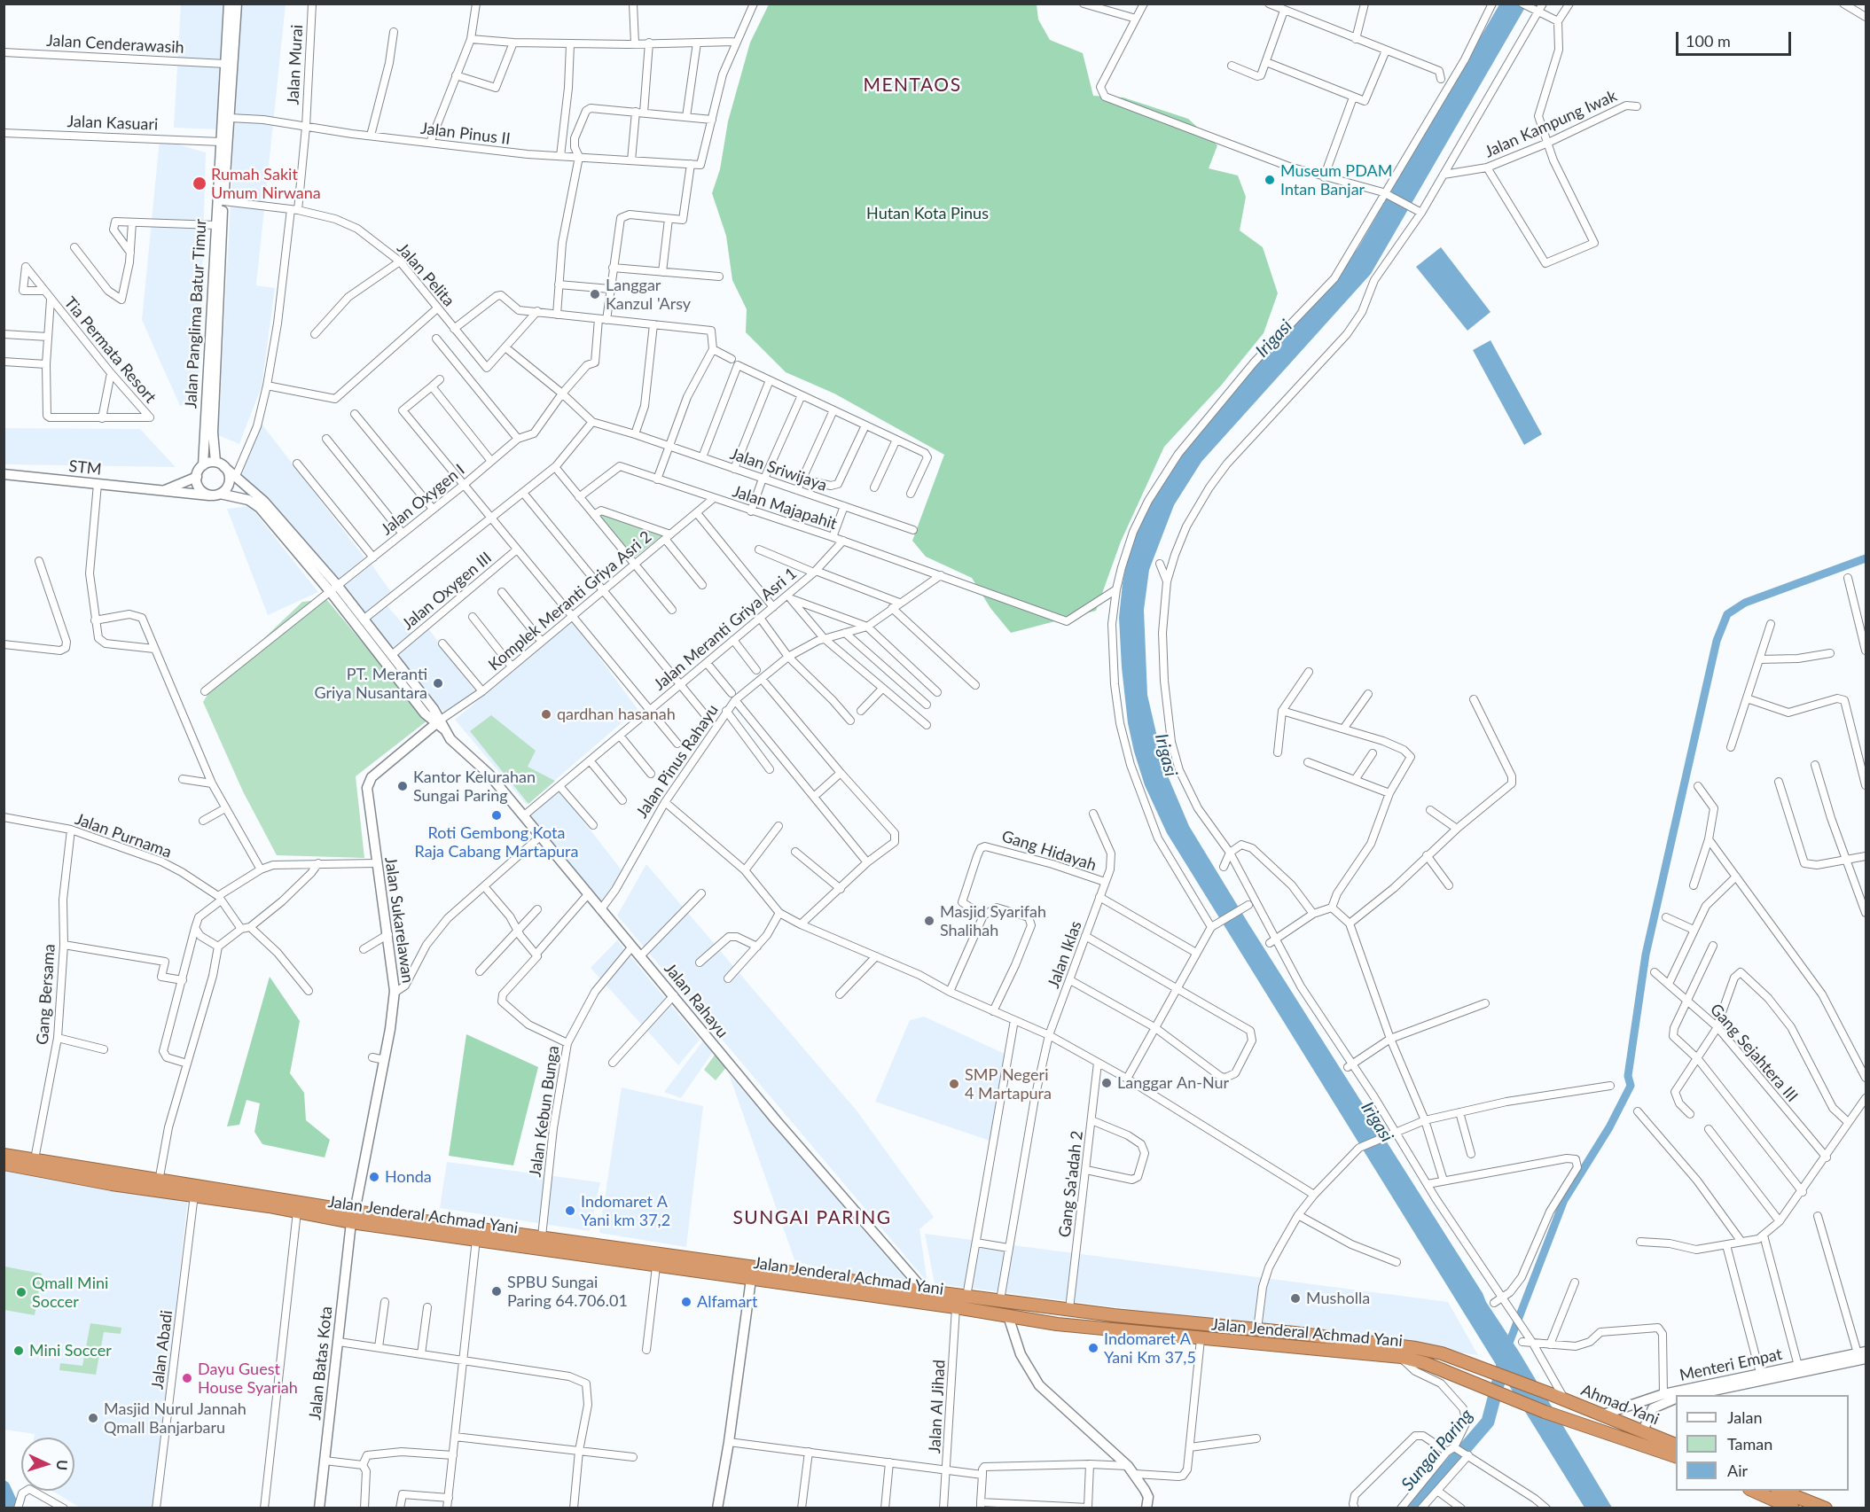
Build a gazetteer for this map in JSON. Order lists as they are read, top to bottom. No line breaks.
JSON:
{"streets":{"highway":["Jalan Jenderal Achmad Yani","Ahmad Yani"],"main road":["Jalan Panglima Batur Timur","STM","Jalan Sukarelawan","Jalan Rahayu","Jalan Batas Kota","Menteri Empat"],"street":["Jalan Cenderawasih","Jalan Murai","Jalan Kasuari","Jalan Kampung Iwak","Jalan Pinus II","Jalan Pelita","Tia Permata Resort","Jalan Sriwijaya","Jalan Oxygen I","Jalan Majapahit","Jalan Oxygen III","Komplek Meranti Griya Asri 2","Jalan Meranti Griya Asri 1","Jalan Pinus Rahayu","Jalan Purnama","Gang Hidayah","Jalan Iklas","Gang Bersama","Gang Sejahtera III","Jalan Kebun Bunga","Gang Sa'adah 2","Jalan Abadi","Jalan Al Jihad"]},"crossings":[["Jalan Cenderawasih","Jalan Panglima Batur Timur"],["Jalan Murai","Jalan Pinus II"],["Jalan Murai","Jalan Pelita"],["Jalan Kasuari","Jalan Panglima Batur Timur"],["Jalan Pinus II","Jalan Panglima Batur Timur"],["Jalan Pelita","Jalan Panglima Batur Timur"],["Jalan Panglima Batur Timur","STM"],["Jalan Majapahit","Komplek Meranti Griya Asri 2"],["Jalan Majapahit","Jalan Meranti Griya Asri 1"],["Jalan Majapahit","Jalan Pinus Rahayu"],["Komplek Meranti Griya Asri 2","Jalan Sukarelawan"],["Komplek Meranti Griya Asri 2","Jalan Rahayu"],["Jalan Meranti Griya Asri 1","Jalan Rahayu"],["Jalan Pinus Rahayu","Jalan Rahayu"],["Jalan Purnama","Gang Bersama"],["Gang Hidayah","Jalan Iklas"],["Jalan Sukarelawan","Jalan Rahayu"],["Jalan Sukarelawan","Jalan Jenderal Achmad Yani"],["Jalan Sukarelawan","Jalan Batas Kota"],["Jalan Iklas","Jalan Jenderal Achmad Yani"],["Gang Bersama","Jalan Jenderal Achmad Yani"],["Jalan Rahayu","Jalan Kebun Bunga"],["Jalan Rahayu","Jalan Jenderal Achmad Yani"],["Jalan Kebun Bunga","Jalan Jenderal Achmad Yani"],["Gang Sa'adah 2","Jalan Jenderal Achmad Yani"],["Jalan Jenderal Achmad Yani","Jalan Abadi"],["Jalan Jenderal Achmad Yani","Jalan Batas Kota"],["Jalan Jenderal Achmad Yani","Ahmad Yani"],["Jalan Jenderal Achmad Yani","Jalan Al Jihad"],["Menteri Empat","Ahmad Yani"]],"districts":["MENTAOS","SUNGAI PARING"],"water":["Irigasi","Sungai Paring"],"parks":["Hutan Kota Pinus"],"places":["Museum PDAM Intan Banjar","Rumah Sakit Umum Nirwana","Langgar Kanzul 'Arsy","PT. Meranti Griya Nusantara","qardhan hasanah","Kantor Kelurahan Sungai Paring","Roti Gembong Kota Raja Cabang Martapura","Masjid Syarifah Shalihah","Langgar An-Nur","SMP Negeri 4 Martapura","Honda","Indomaret A Yani km 37,2","SPBU Sungai Paring 64.706.01","Qmall Mini Soccer","Musholla","Alfamart","Indomaret A Yani Km 37,5","Mini Soccer","Dayu Guest House Syariah","Masjid Nurul Jannah Qmall Banjarbaru"],"legend":["Jalan","Taman","Air"],"scale_bar":"100 m","north":"right"}
